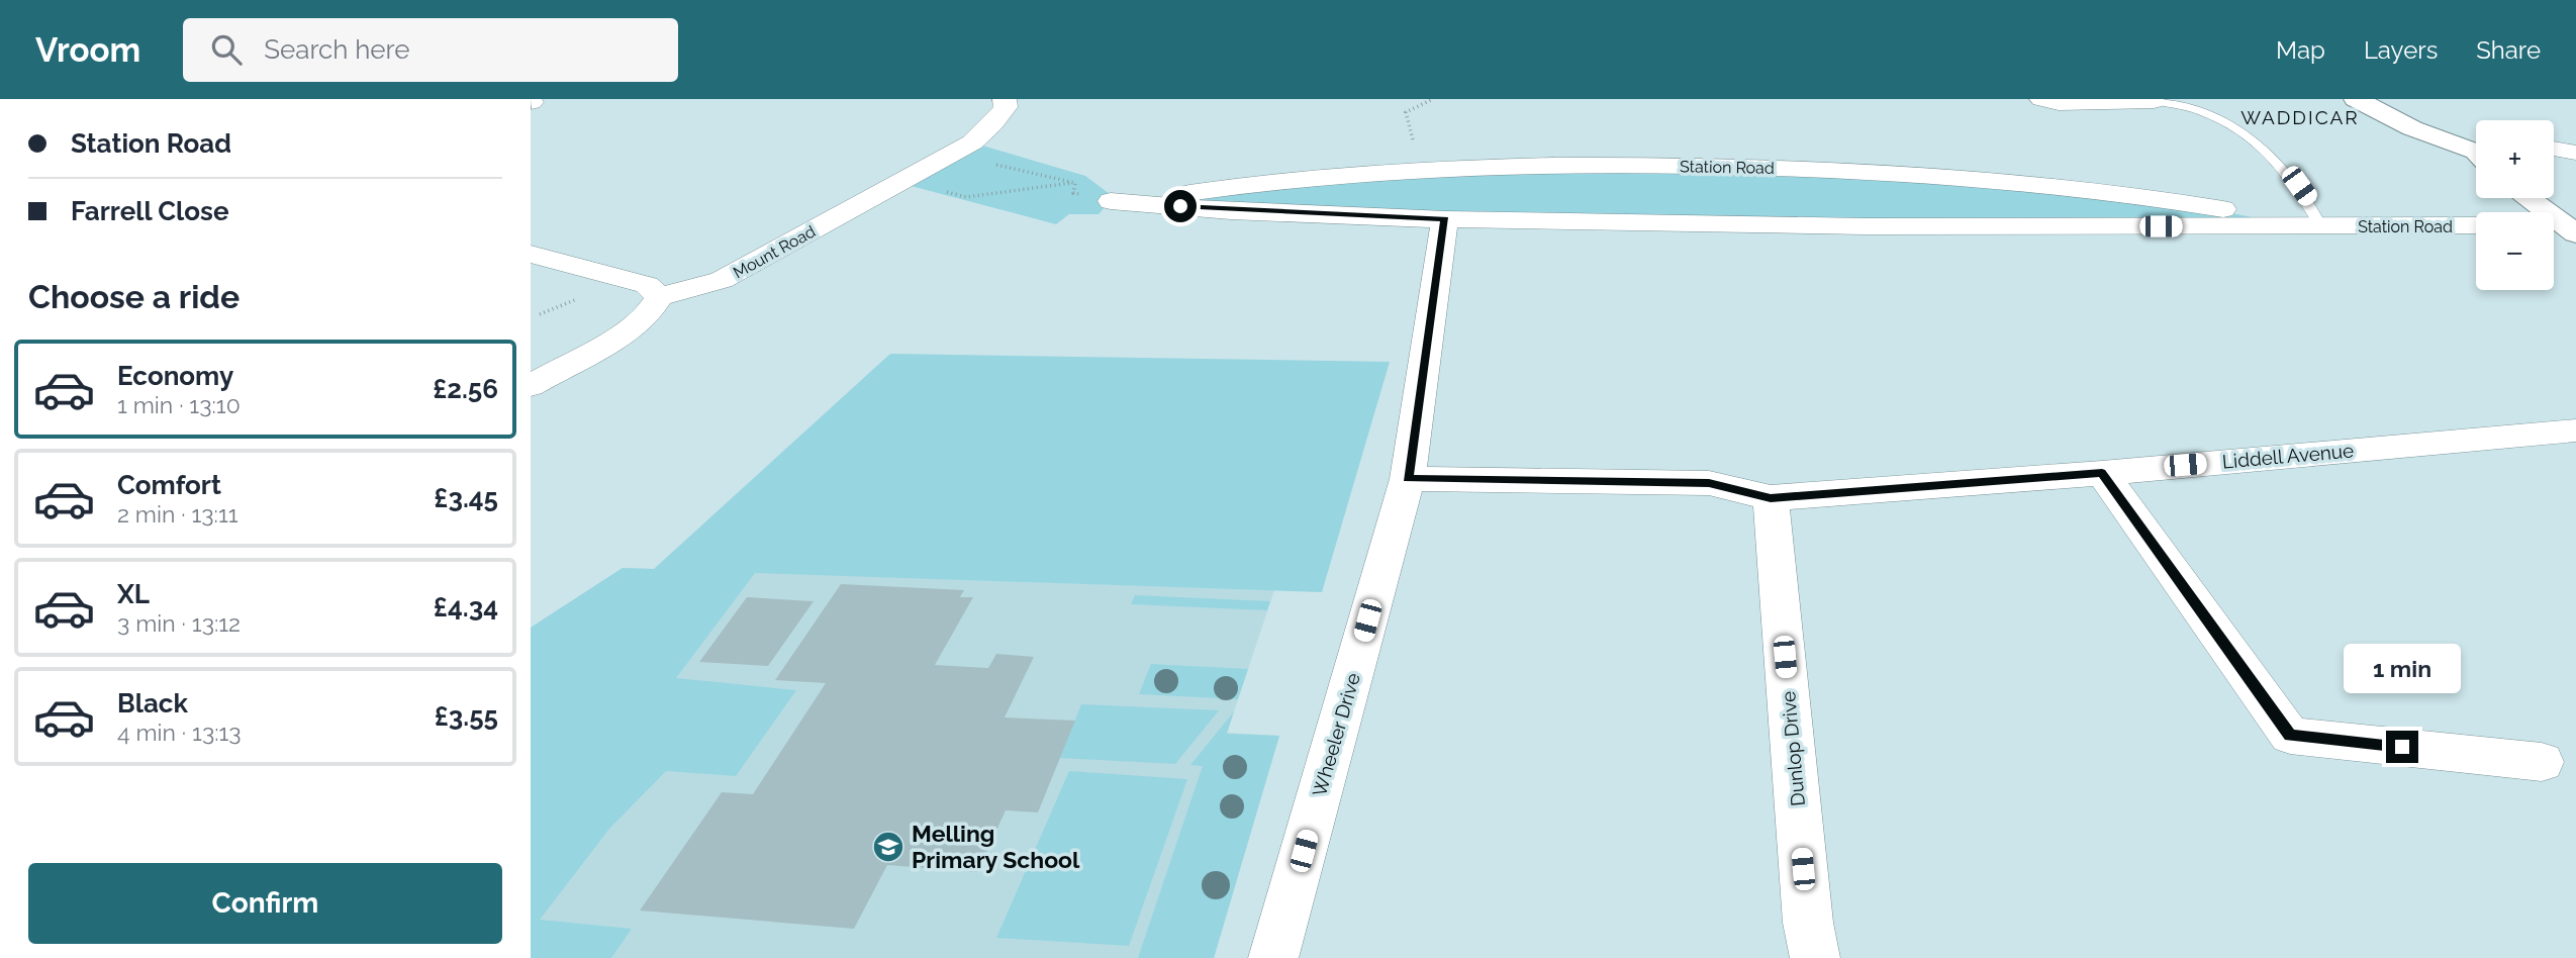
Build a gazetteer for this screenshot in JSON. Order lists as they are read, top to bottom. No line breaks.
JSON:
{"streets":{"street":["Station Road","Mount Road","Liddell Avenue","Wheeler Drive","Dunlop Drive"]},"crossings":[["Station Road","Wheeler Drive"],["Liddell Avenue","Wheeler Drive"],["Liddell Avenue","Dunlop Drive"]],"districts":["WADDICAR"],"places":{"school or university":["Melling Primary School"]},"page":{"header":"Vroom","search":"Search here","nav":["Map","Layers","Share"],"banner":["Station Road","Farrell Close"],"map_buttons":["+","−"],"heading":"Choose a ride","list":[{"name":"Economy","note":"1 min · 13:10","value":"£2.56"},{"name":"Comfort","note":"2 min · 13:11","value":"£3.45"},{"name":"XL","note":"3 min · 13:12","value":"£4.34"},{"name":"Black","note":"4 min · 13:13","value":"£3.55"}],"bubble":"1 min","buttons":"Confirm"}}
